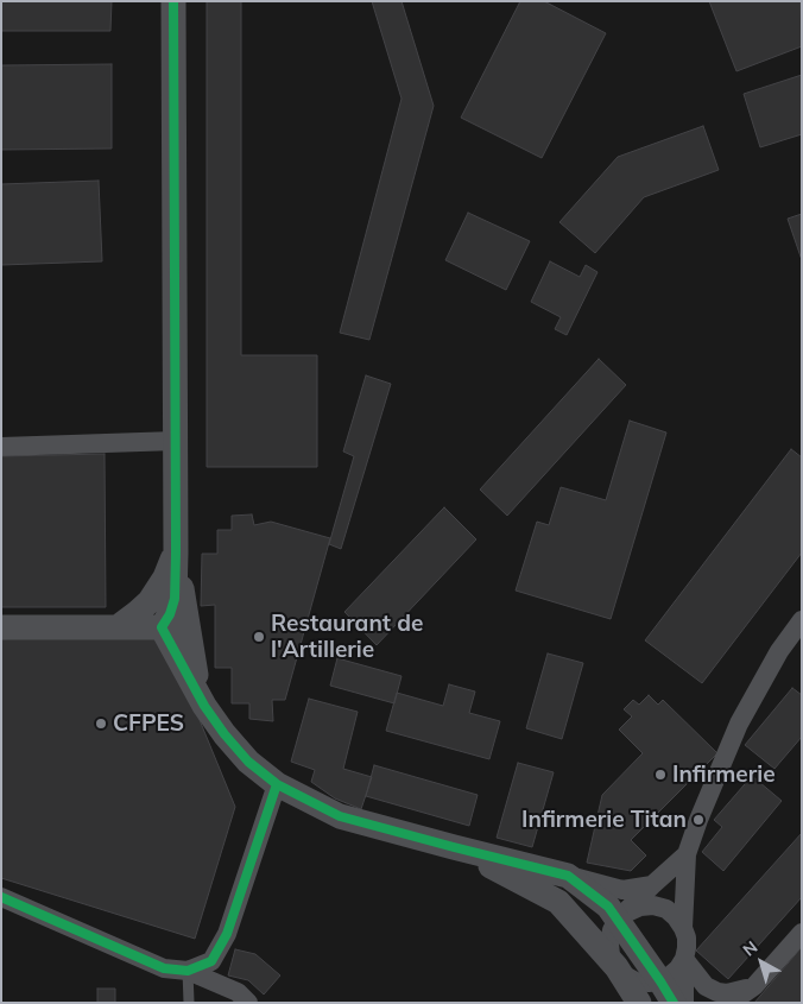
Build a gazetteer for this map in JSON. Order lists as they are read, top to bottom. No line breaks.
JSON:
{"places":["Restaurant de l'Artillerie","CFPES","Infirmerie","Infirmerie Titan"],"north":"top left"}
